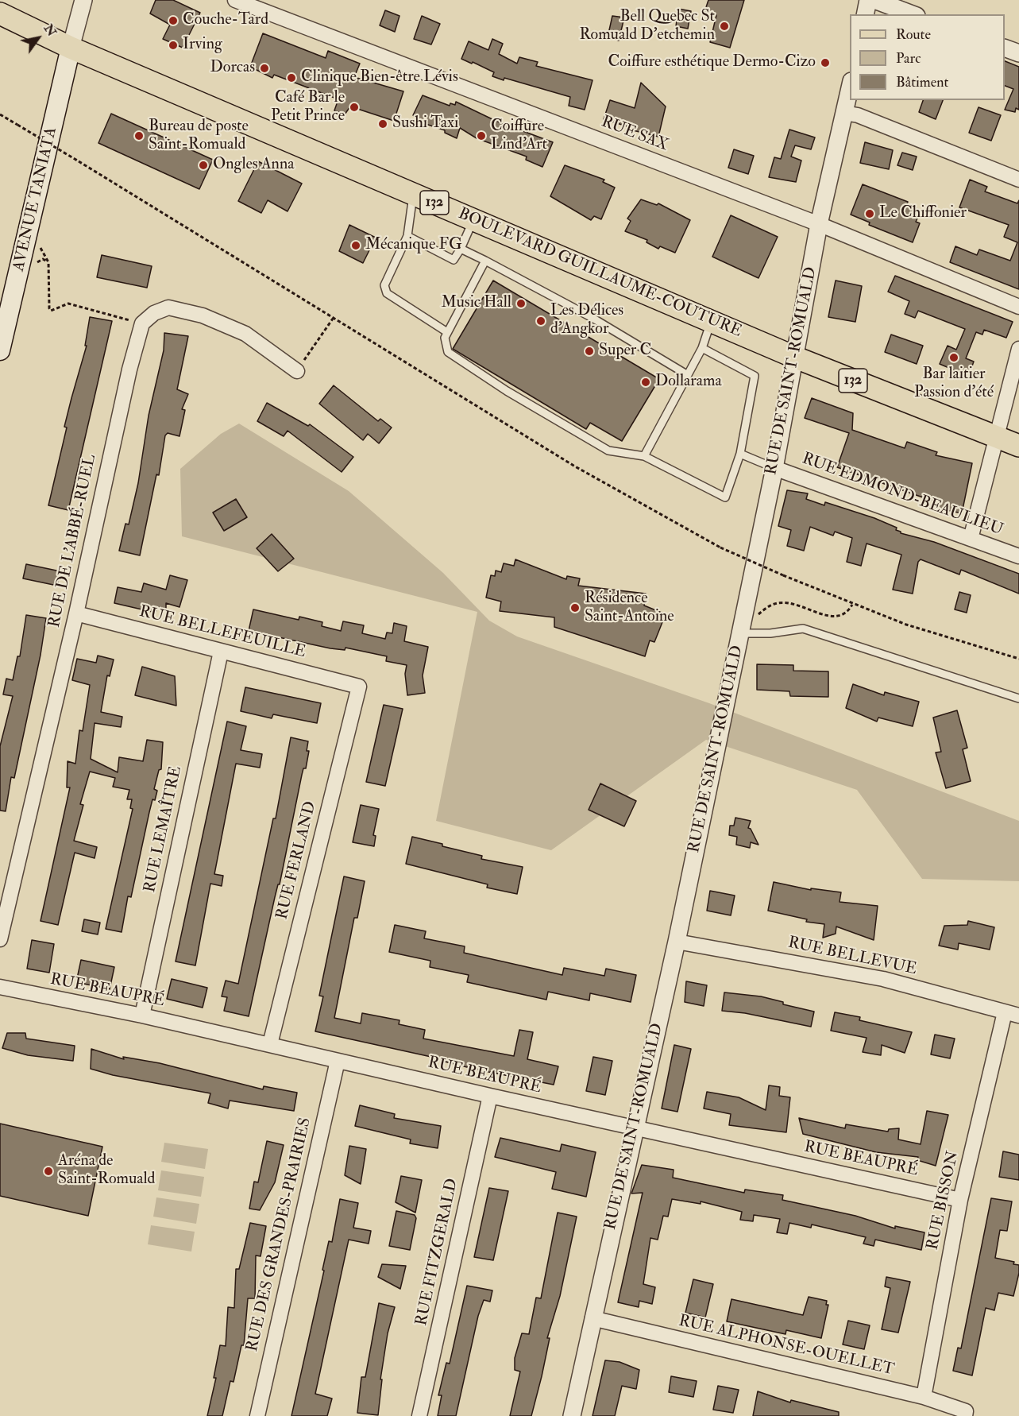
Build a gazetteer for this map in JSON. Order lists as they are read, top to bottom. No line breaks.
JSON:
{"streets":{"main road":["AVENUE TANIATA","132","BOULEVARD GUILLAUME-COUTURE"],"street":["RUE SAX","RUE DE SAINT-ROMUALD","RUE EDMOND-BEAULIEU","RUE DE L'ABBÉ-RUEL","RUE BELLEFEUILLE","RUE LEMAÎTRE","RUE FERLAND","RUE BELLEVUE","RUE BEAUPRÉ","RUE BISSON","RUE DES GRANDES-PRAIRIES","RUE FITZGERALD","RUE ALPHONSE-OUELLET"]},"crossings":[["RUE SAX","RUE DE SAINT-ROMUALD"],["AVENUE TANIATA","BOULEVARD GUILLAUME-COUTURE"],["BOULEVARD GUILLAUME-COUTURE","RUE DE SAINT-ROMUALD"],["RUE DE SAINT-ROMUALD","RUE EDMOND-BEAULIEU"],["RUE DE SAINT-ROMUALD","RUE BELLEVUE"],["RUE DE SAINT-ROMUALD","RUE BEAUPRÉ"],["RUE DE SAINT-ROMUALD","RUE ALPHONSE-OUELLET"],["RUE DE L'ABBÉ-RUEL","RUE BELLEFEUILLE"],["RUE BELLEFEUILLE","RUE LEMAÎTRE"],["RUE BELLEFEUILLE","RUE FERLAND"],["RUE LEMAÎTRE","RUE BEAUPRÉ"],["RUE FERLAND","RUE BEAUPRÉ"],["RUE BELLEVUE","RUE BISSON"],["RUE BEAUPRÉ","RUE BISSON"],["RUE BEAUPRÉ","RUE DES GRANDES-PRAIRIES"],["RUE BEAUPRÉ","RUE FITZGERALD"],["RUE BISSON","RUE ALPHONSE-OUELLET"]],"places":["Couche-Tard","Bell Quebec St Romuald D'etchemin","Irving","Coiffure esthétique Dermo-Cizo","Dorcas","Clinique Bien-être Lévis","Café Bar le Petit Prince","Sushi Taxi","Bureau de poste Saint-Romuald","Coiffure Lind'Art","Ongles Anna","Le Chiffonier","Mécanique FG","Music Hall","Les Délices d'Angkor","Super C","Bar laitier Passion d'été","Dollarama","Résidence Saint-Antoine","Aréna de Saint-Romuald"],"legend":["Route","Parc","Bâtiment"],"north":"top right"}
